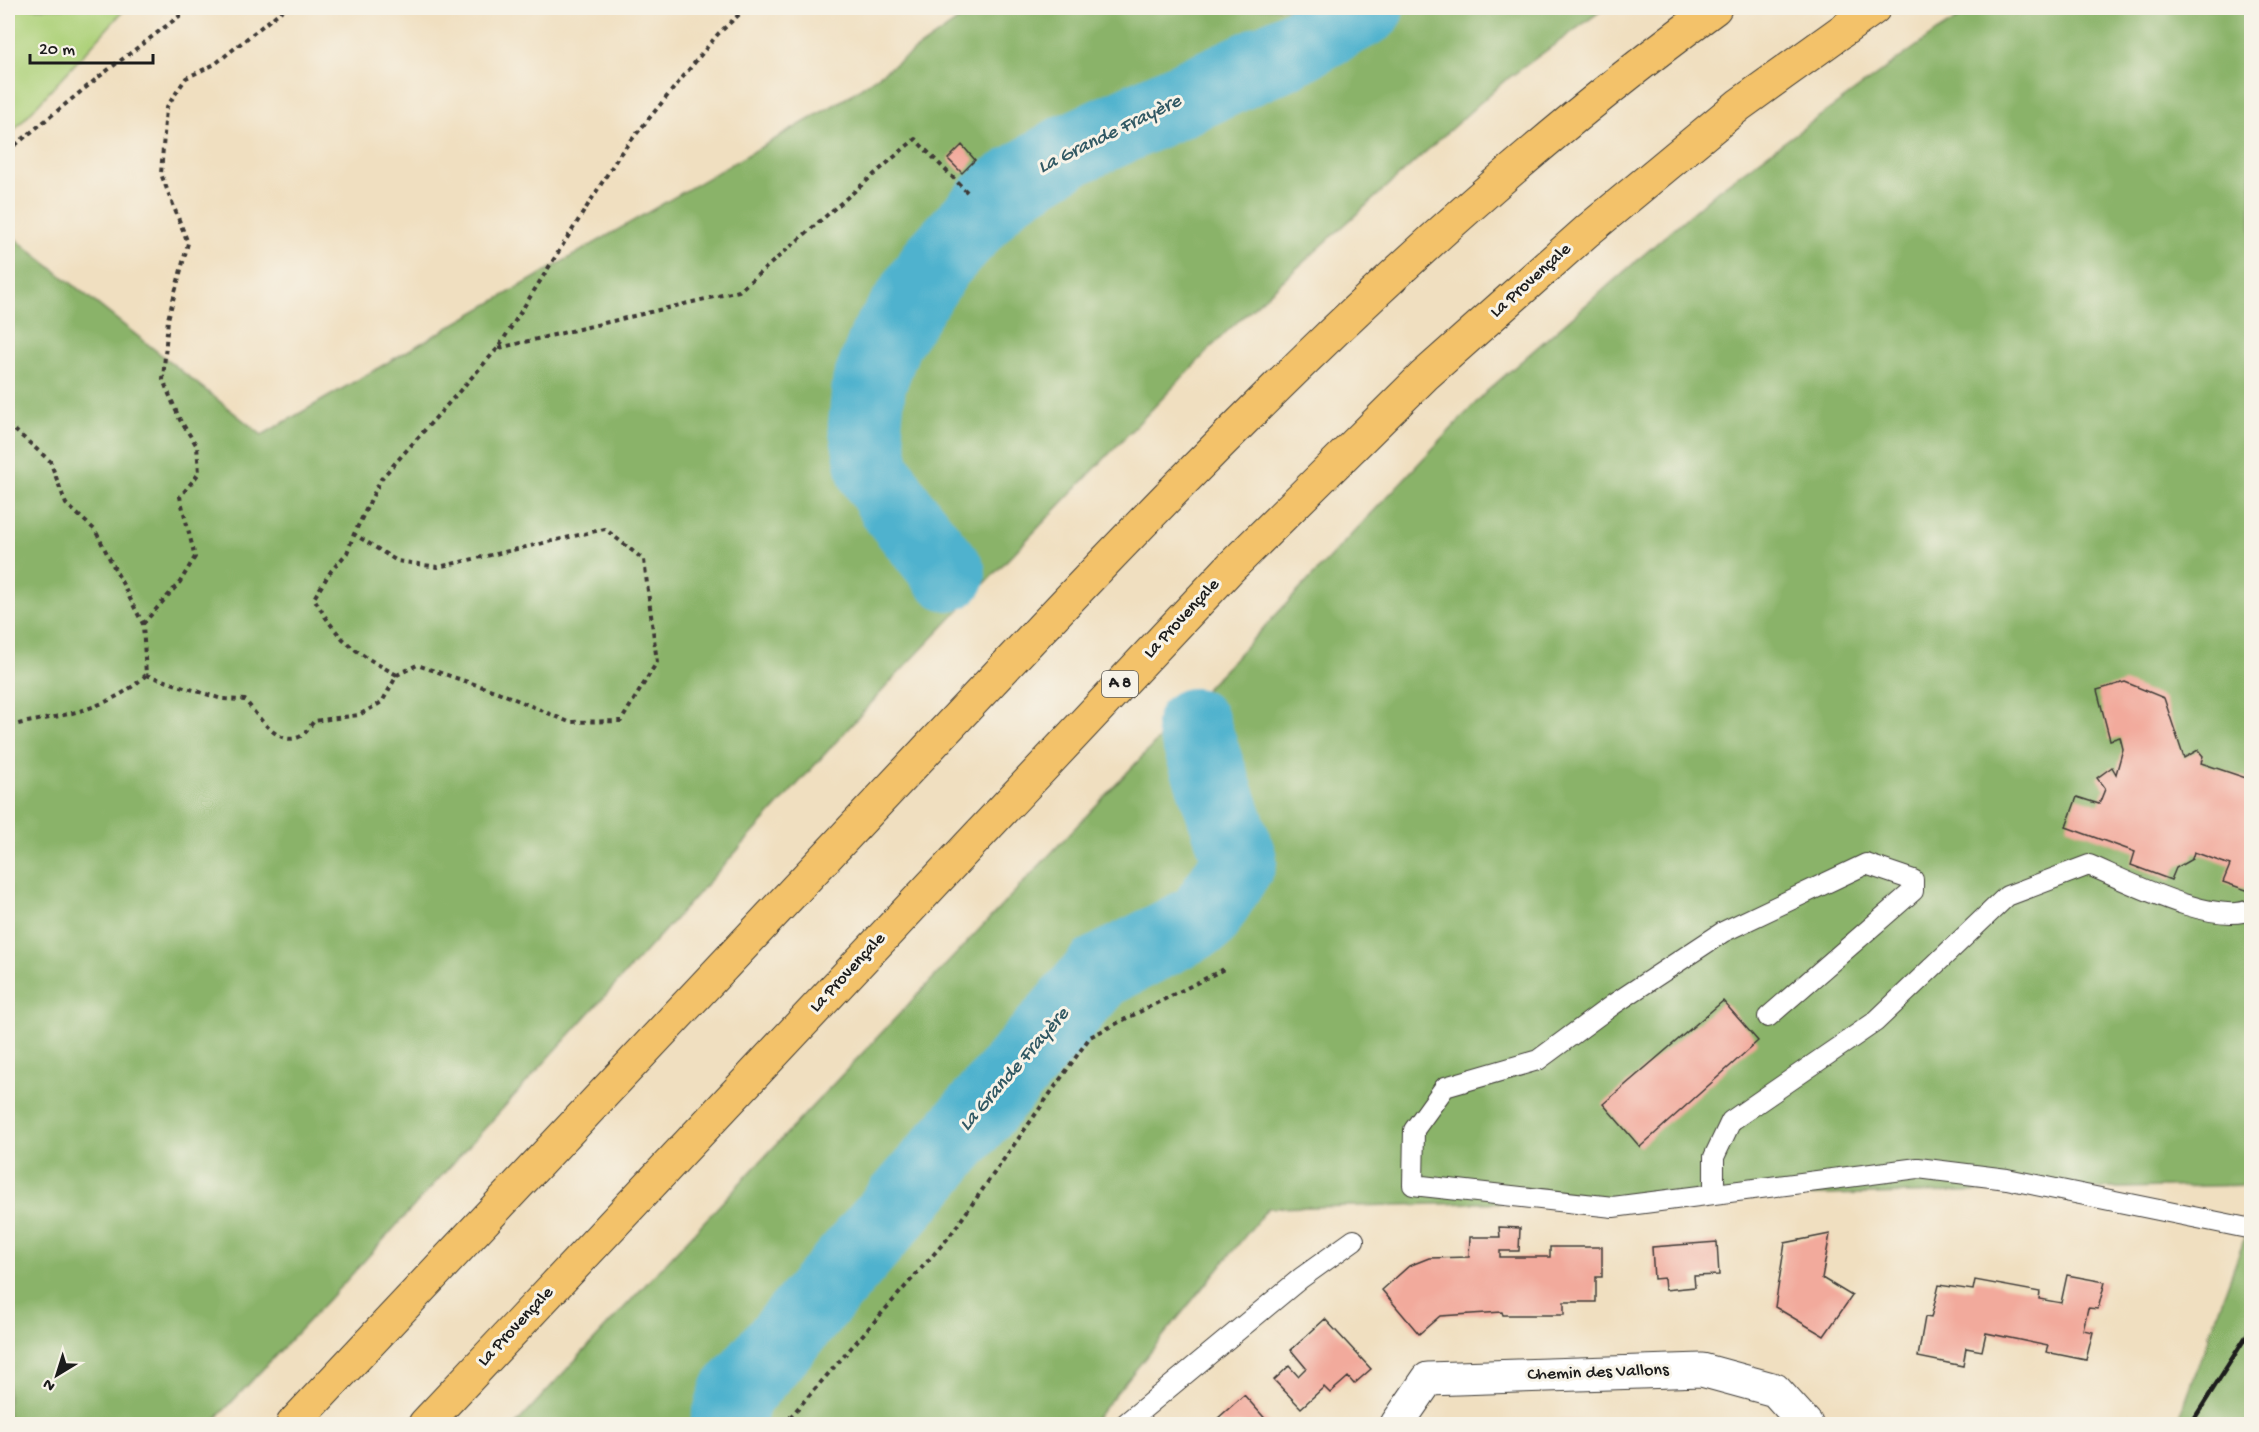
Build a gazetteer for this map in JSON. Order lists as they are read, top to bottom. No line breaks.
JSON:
{"streets":{"highway":["La Provençale","A 8"],"street":["Chemin des Vallons"]},"water":["La Grande Frayère"],"scale_bar":"20 m","north":"bottom left"}
